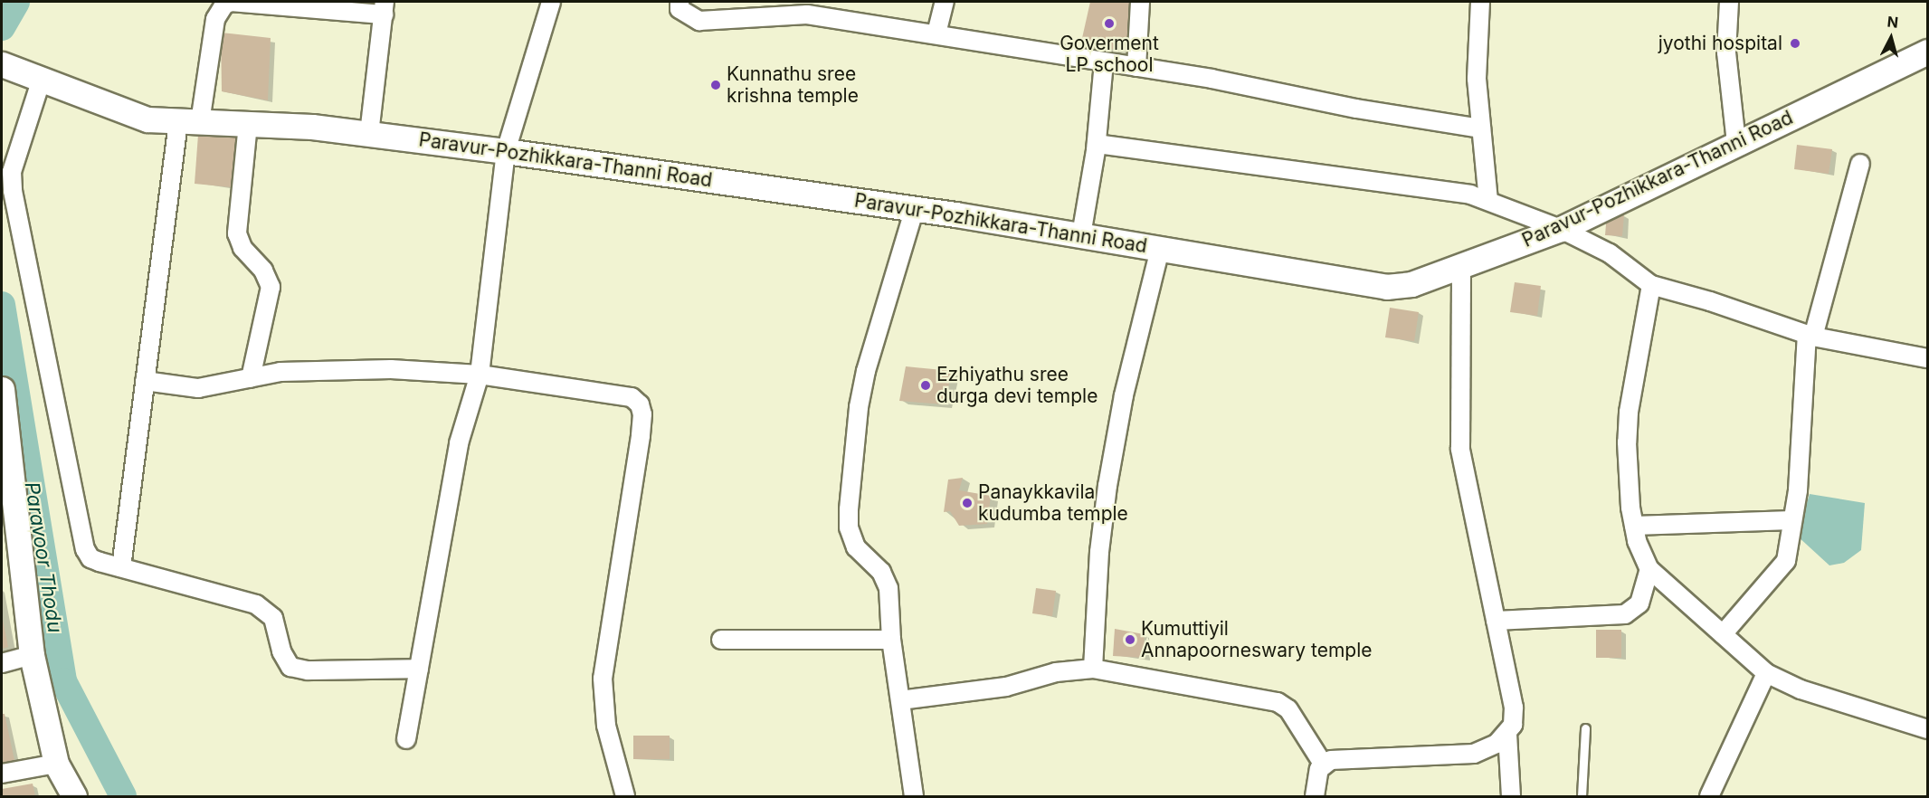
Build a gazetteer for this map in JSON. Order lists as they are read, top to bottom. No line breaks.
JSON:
{"streets":{"main road":["Paravur-Pozhikkara-Thanni Road"]},"water":["Paravoor Thodu"],"places":["Goverment LP school","jyothi hospital","Kunnathu sree krishna temple","Ezhiyathu sree durga devi temple","Panaykkavila kudumba temple","Kumuttiyil Annapoorneswary temple"],"north":"top"}
